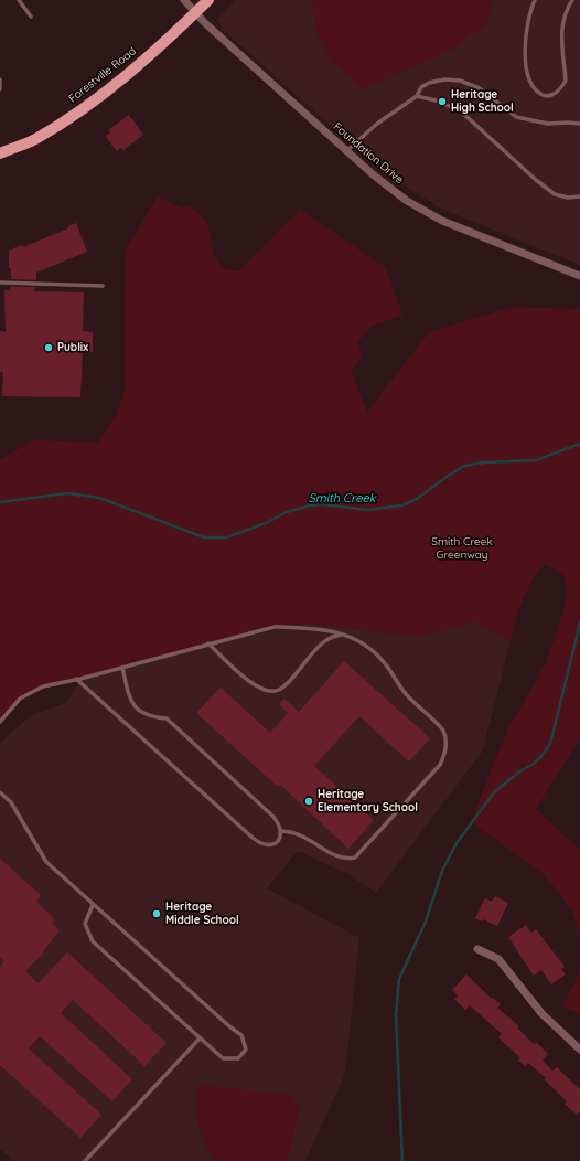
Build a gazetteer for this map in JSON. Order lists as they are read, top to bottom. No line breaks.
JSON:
{"streets":{"main road":["Forestville Road"],"street":["Foundation Drive"]},"crossings":[["Forestville Road","Foundation Drive"]],"water":["Smith Creek"],"parks":["Smith Creek Greenway"],"places":["Heritage High School","Publix","Heritage Elementary School","Heritage Middle School"]}
